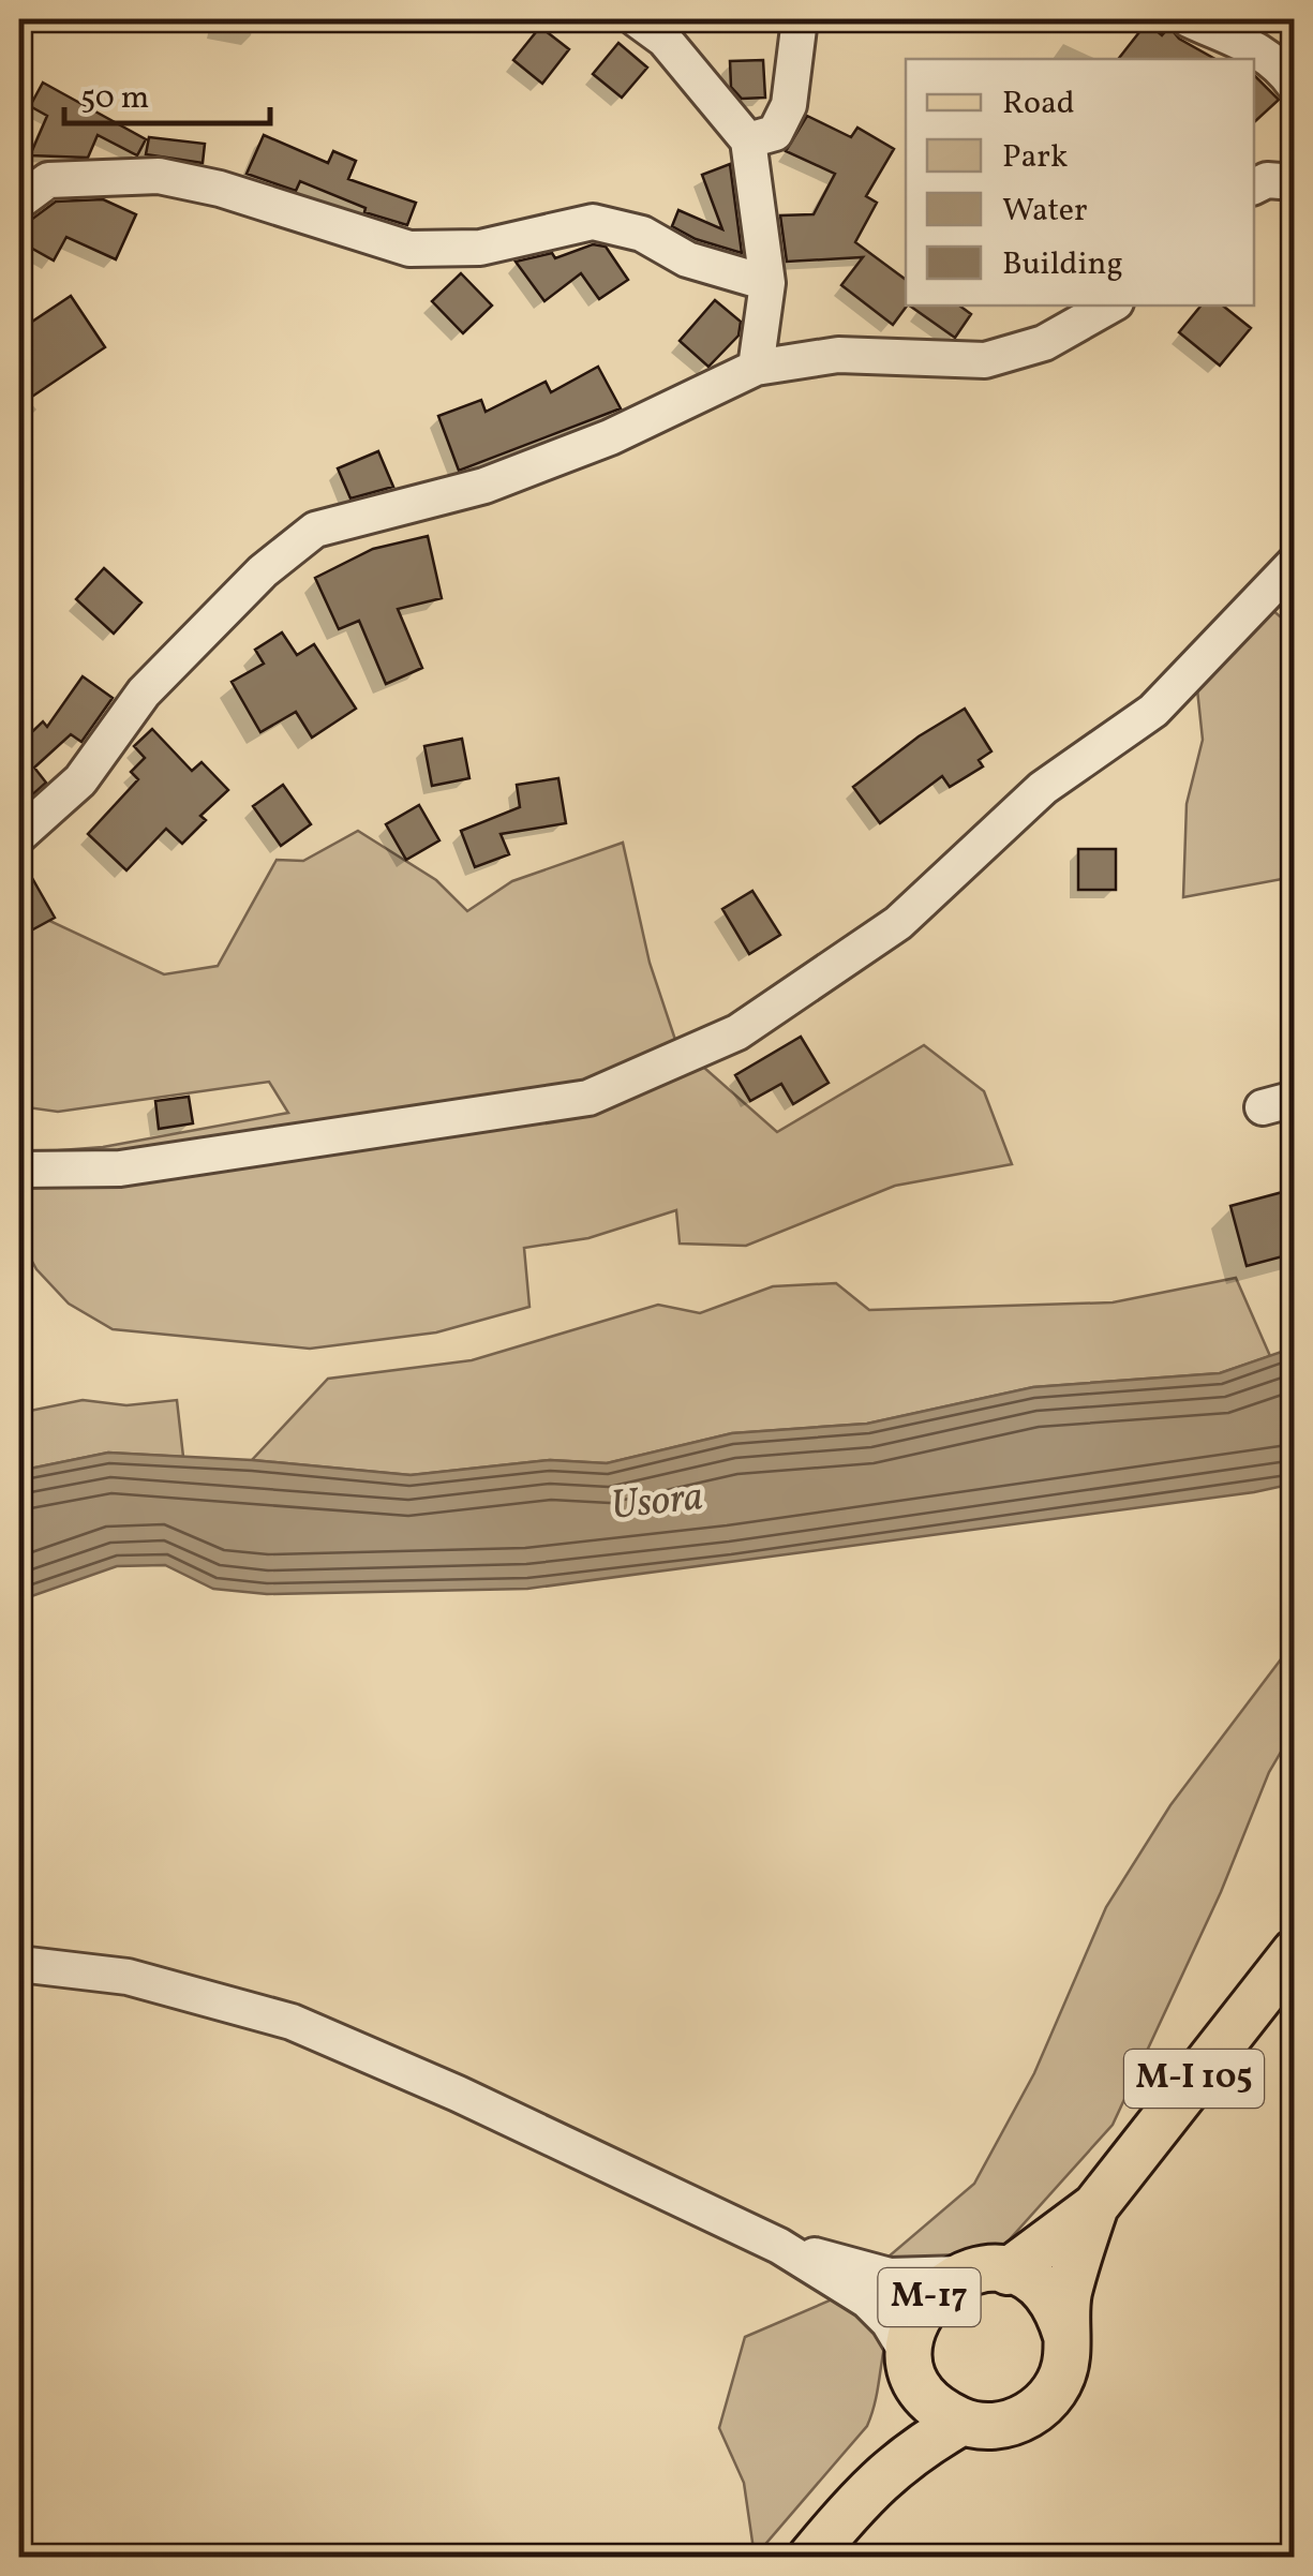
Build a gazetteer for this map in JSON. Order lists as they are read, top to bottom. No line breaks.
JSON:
{"streets":{"main road":["M-I 105","M-17"]},"crossings":[["M-I 105","M-17"]],"water":["Usora"],"legend":["Road","Park","Water","Building"],"scale_bar":"50 m"}
